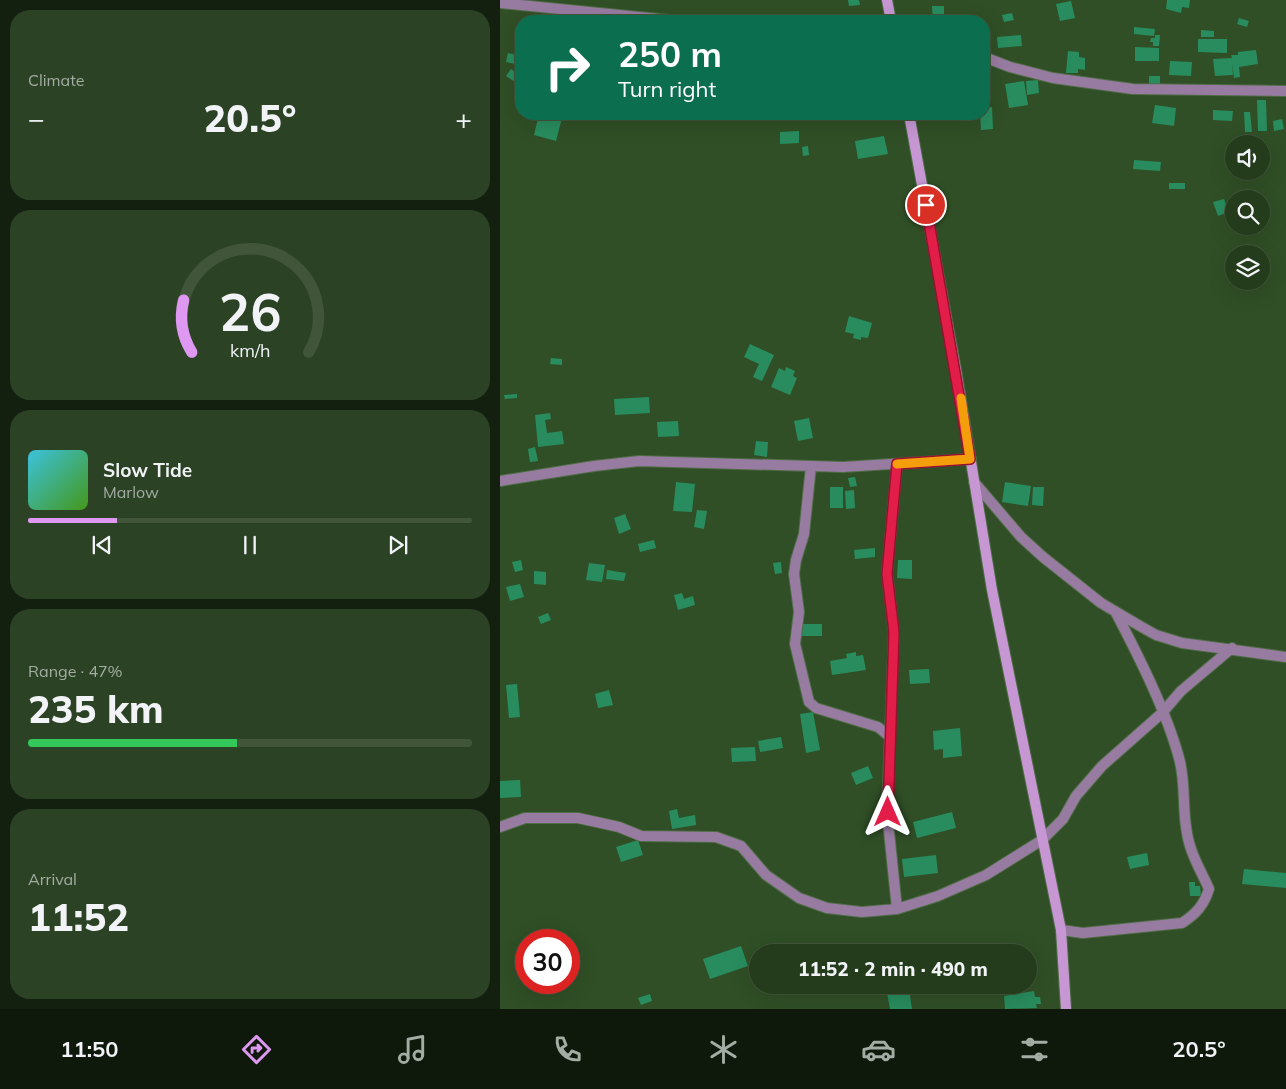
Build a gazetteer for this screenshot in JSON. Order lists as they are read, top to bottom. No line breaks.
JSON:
{"page":{"tile":["Climate",["Range · 47%","235 km"],["Arrival","11:52"]],"turn":["250 m","Turn right"],"heat":["−","20.5°","+"],"song":["Slow Tide","Marlow"],"limit":"30","trip":"11:52 · 2 min · 490 m","tabs":["11:50","20.5°"],"gauge":["26","km/h"]}}
